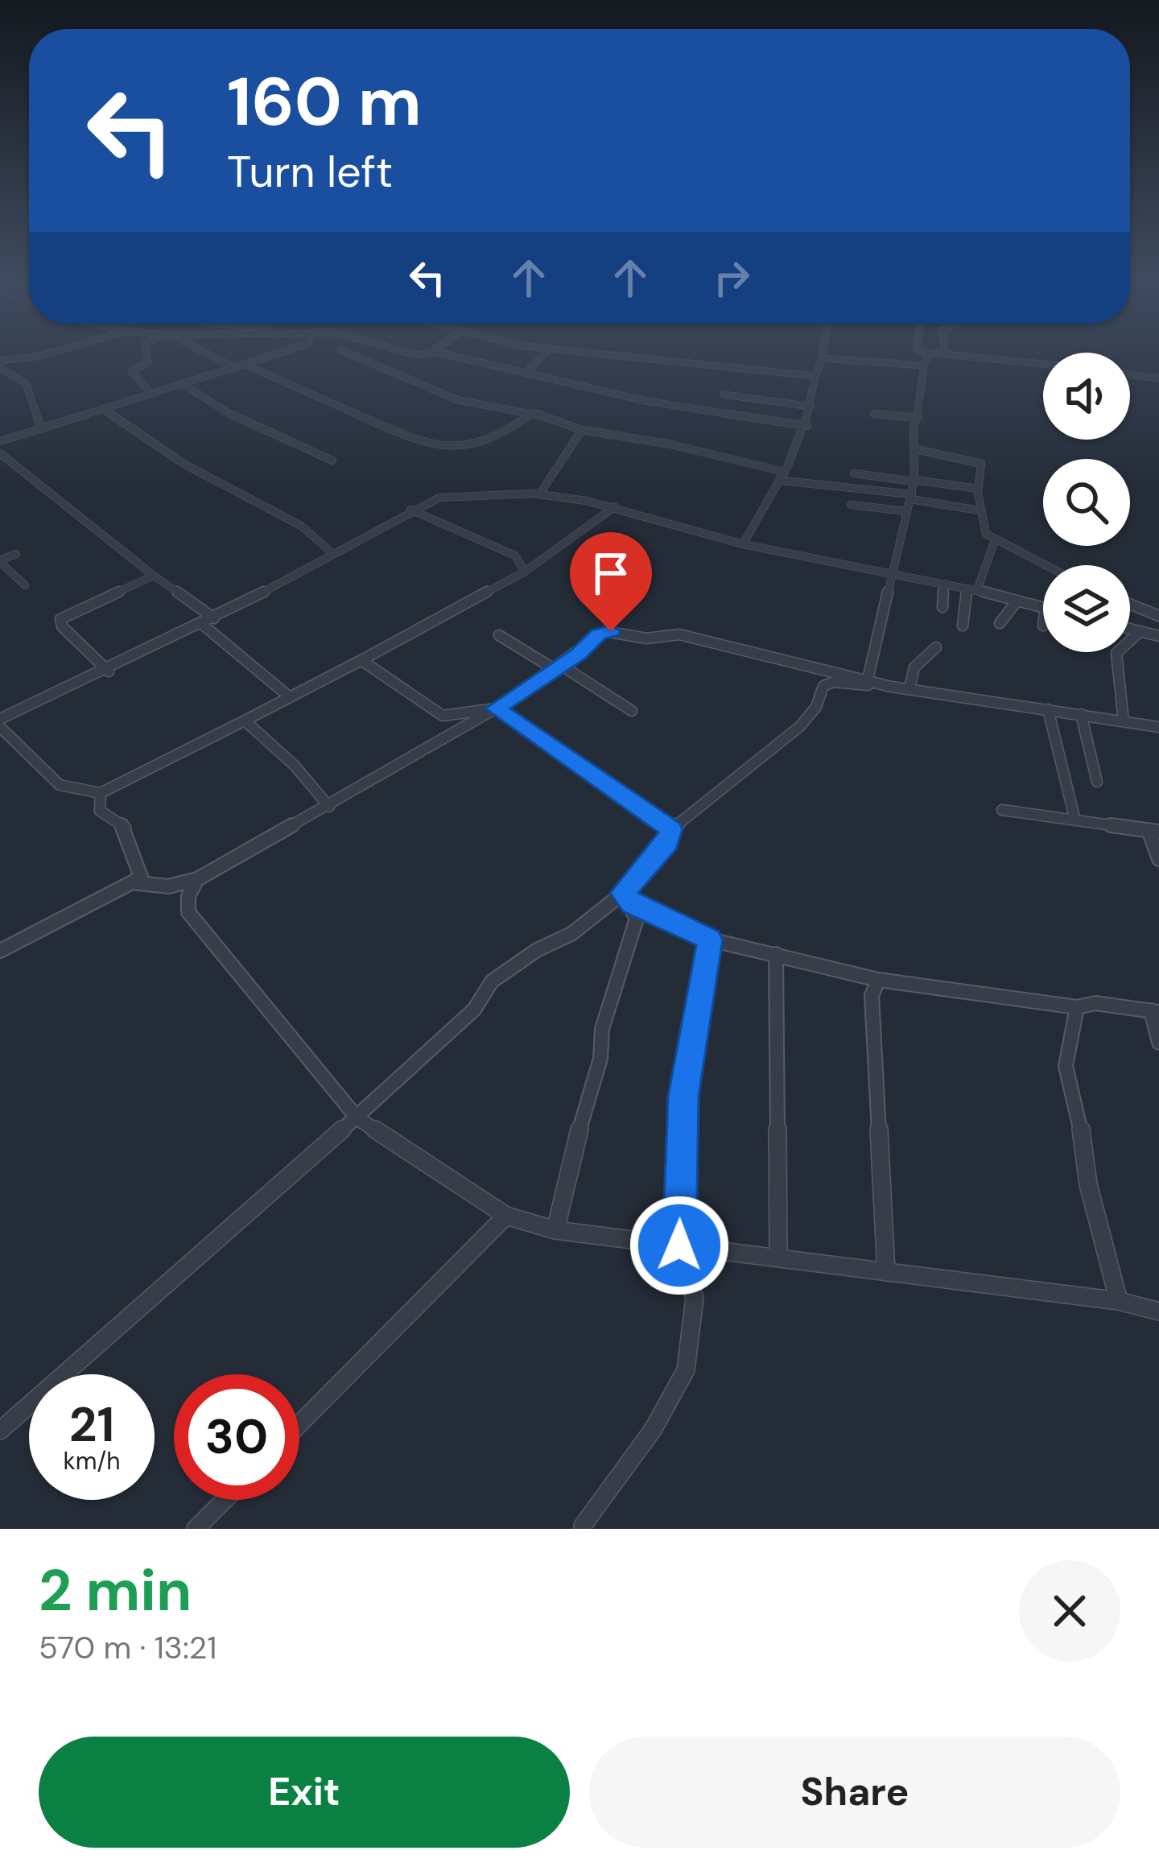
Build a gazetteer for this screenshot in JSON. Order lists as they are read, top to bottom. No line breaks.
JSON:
{"page":{"turn":["160 m","Turn left"],"speed":"21 km/h","limit":"30","heading":["2 min","570 m · 13:21"],"buttons":["Exit","Share"]}}
